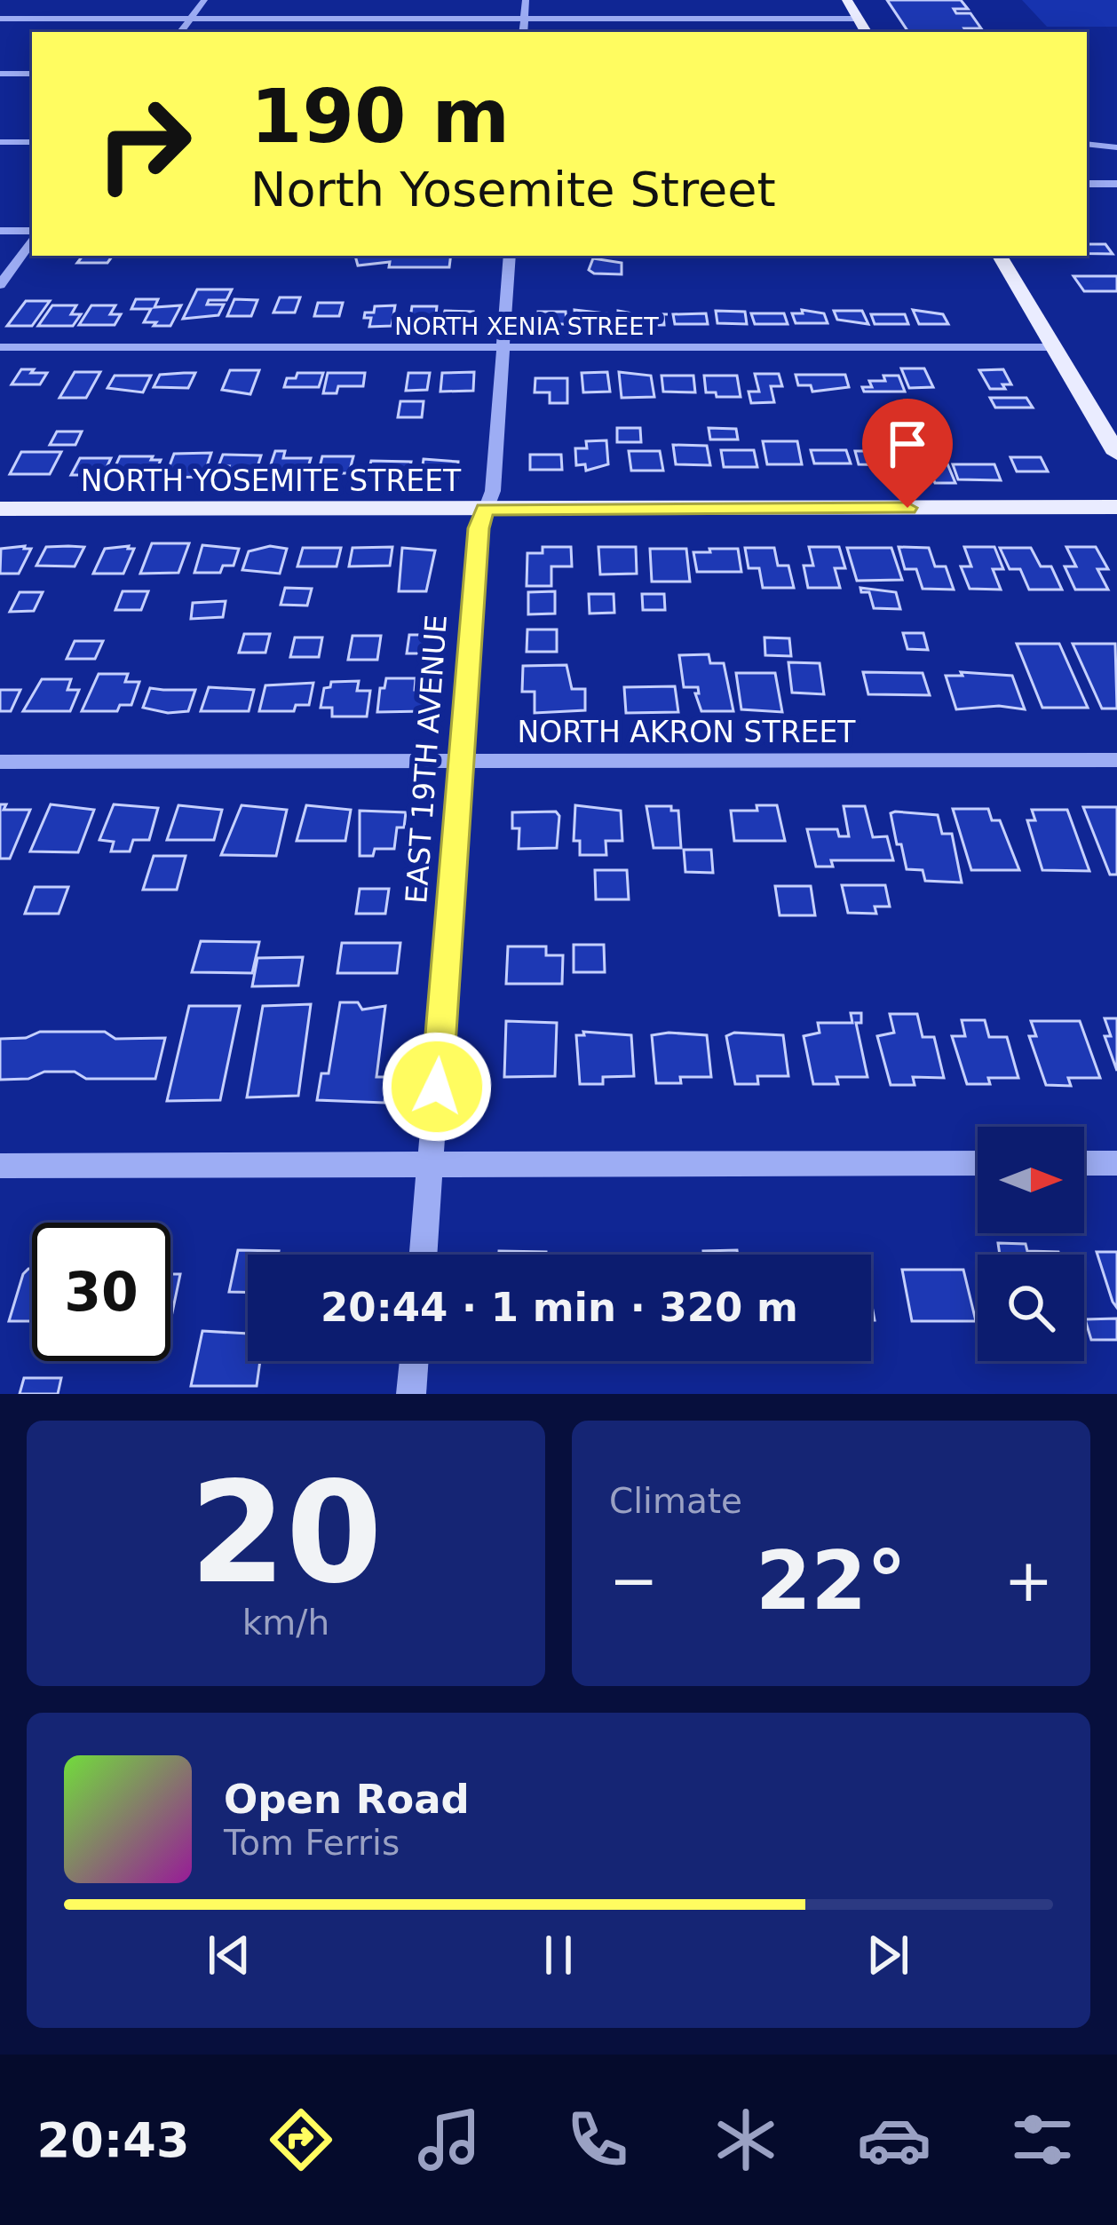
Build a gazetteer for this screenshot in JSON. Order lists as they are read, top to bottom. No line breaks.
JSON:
{"streets":{"main road":["NORTH YOSEMITE STREET"],"street":["NORTH XENIA STREET","NORTH AKRON STREET","EAST 19TH AVENUE"]},"crossings":[["NORTH XENIA STREET","EAST 19TH AVENUE"],["NORTH YOSEMITE STREET","EAST 19TH AVENUE"],["NORTH AKRON STREET","EAST 19TH AVENUE"]],"north":"right","page":{"turn":["190 m","North Yosemite Street"],"limit":"30","trip":"20:44 · 1 min · 320 m","tile":[["20","km/h"],"Climate"],"heat":["−","22°","+"],"song":["Open Road","Tom Ferris"],"tabs":"20:43"}}
